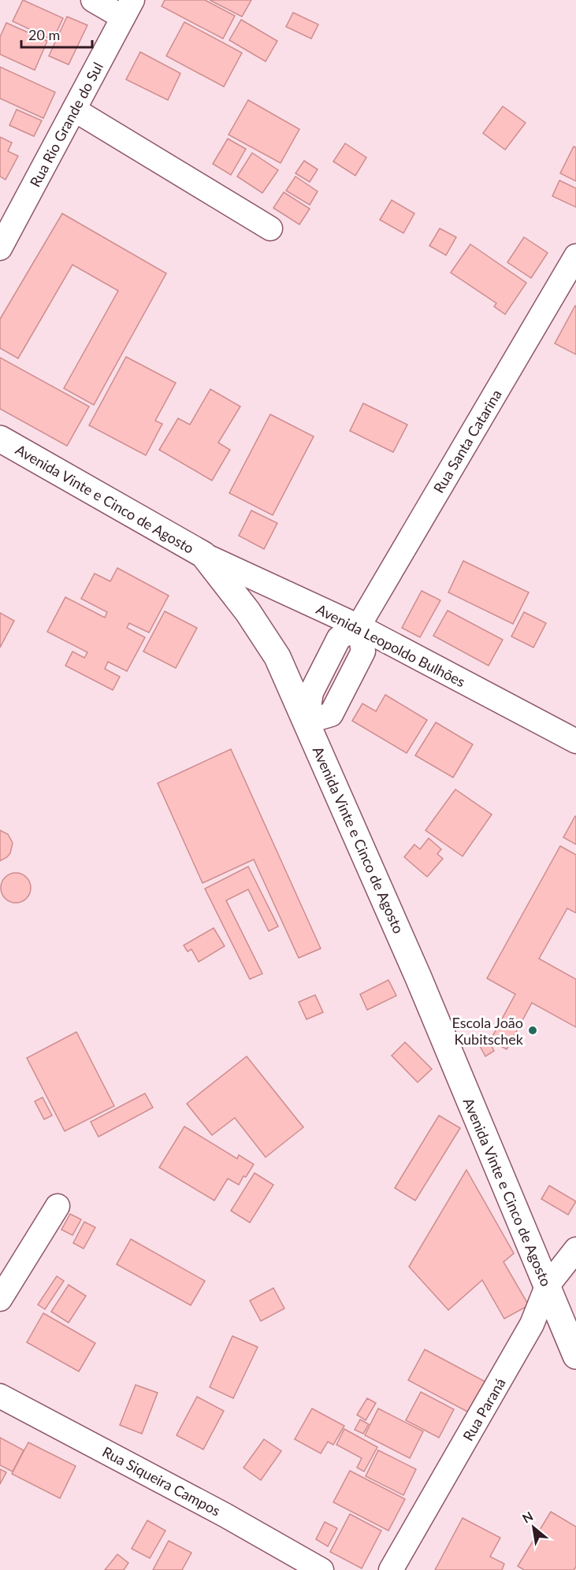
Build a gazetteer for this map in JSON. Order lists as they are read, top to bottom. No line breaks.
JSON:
{"streets":{"main road":["Avenida Vinte e Cinco de Agosto"],"street":["Rua Rio Grande do Sul","Rua Santa Catarina","Avenida Leopoldo Bulhões","Rua Paraná","Rua Siqueira Campos"]},"crossings":[["Rua Santa Catarina","Avenida Vinte e Cinco de Agosto"],["Rua Santa Catarina","Avenida Leopoldo Bulhões"],["Avenida Vinte e Cinco de Agosto","Avenida Leopoldo Bulhões"],["Avenida Vinte e Cinco de Agosto","Rua Paraná"]],"places":["Escola João Kubitschek"],"scale_bar":"20 m","north":"top left"}
